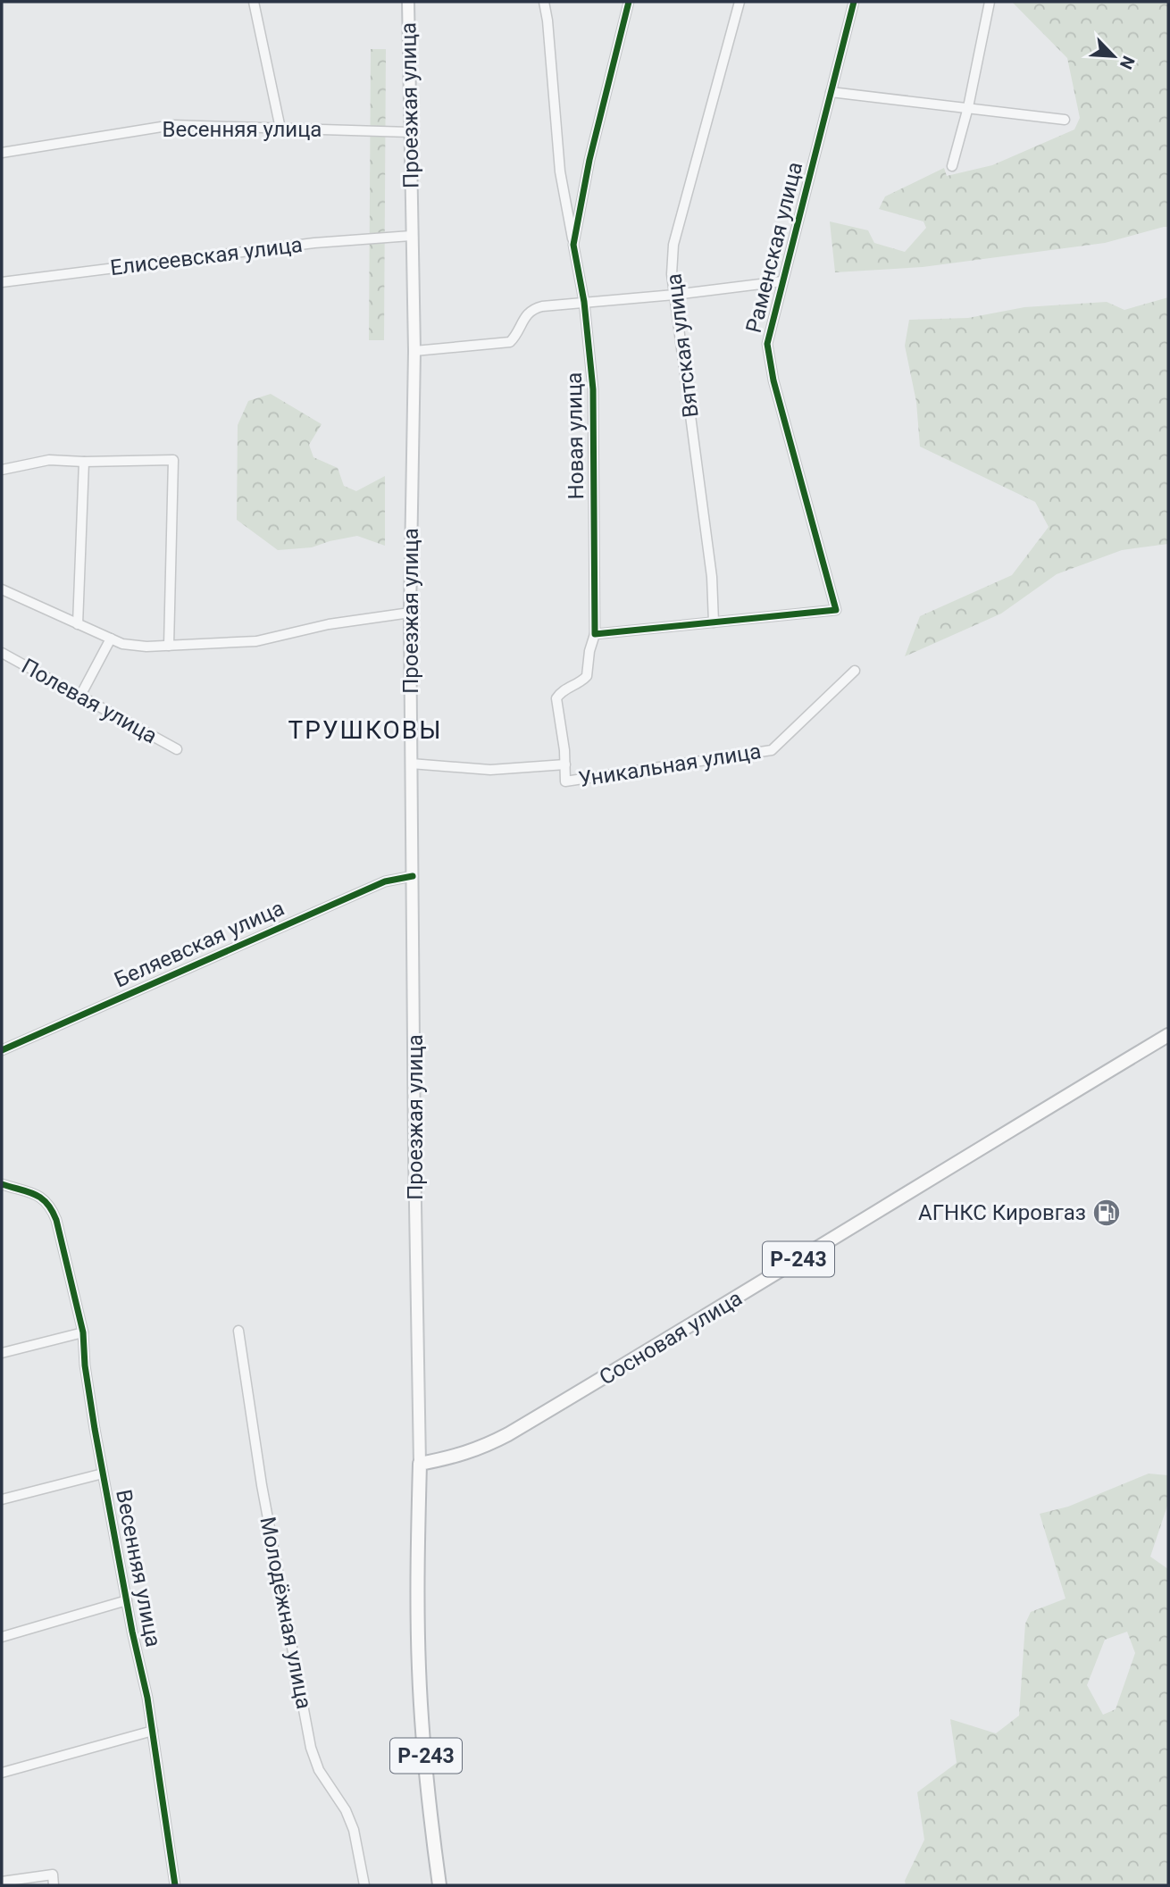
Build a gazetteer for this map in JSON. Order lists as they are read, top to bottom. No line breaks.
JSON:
{"streets":{"highway":["Р-243","Сосновая улица"],"main road":["Проезжая улица"],"street":["Весенняя улица","Раменская улица","Елисеевская улица","Вятская улица","Новая улица","Полевая улица","Уникальная улица","Беляевская улица","Молодёжная улица"]},"crossings":[["Проезжая улица","Весенняя улица"],["Проезжая улица","Елисеевская улица"],["Проезжая улица","Беляевская улица"],["Проезжая улица","Р-243"],["Проезжая улица","Сосновая улица"],["Раменская улица","Вятская улица"],["Новая улица","Уникальная улица"],["Р-243","Сосновая улица"]],"districts":["ТРУШКОВЫ"],"places":{"fuel station":["АГНКС Кировгаз"]},"north":"bottom right"}
